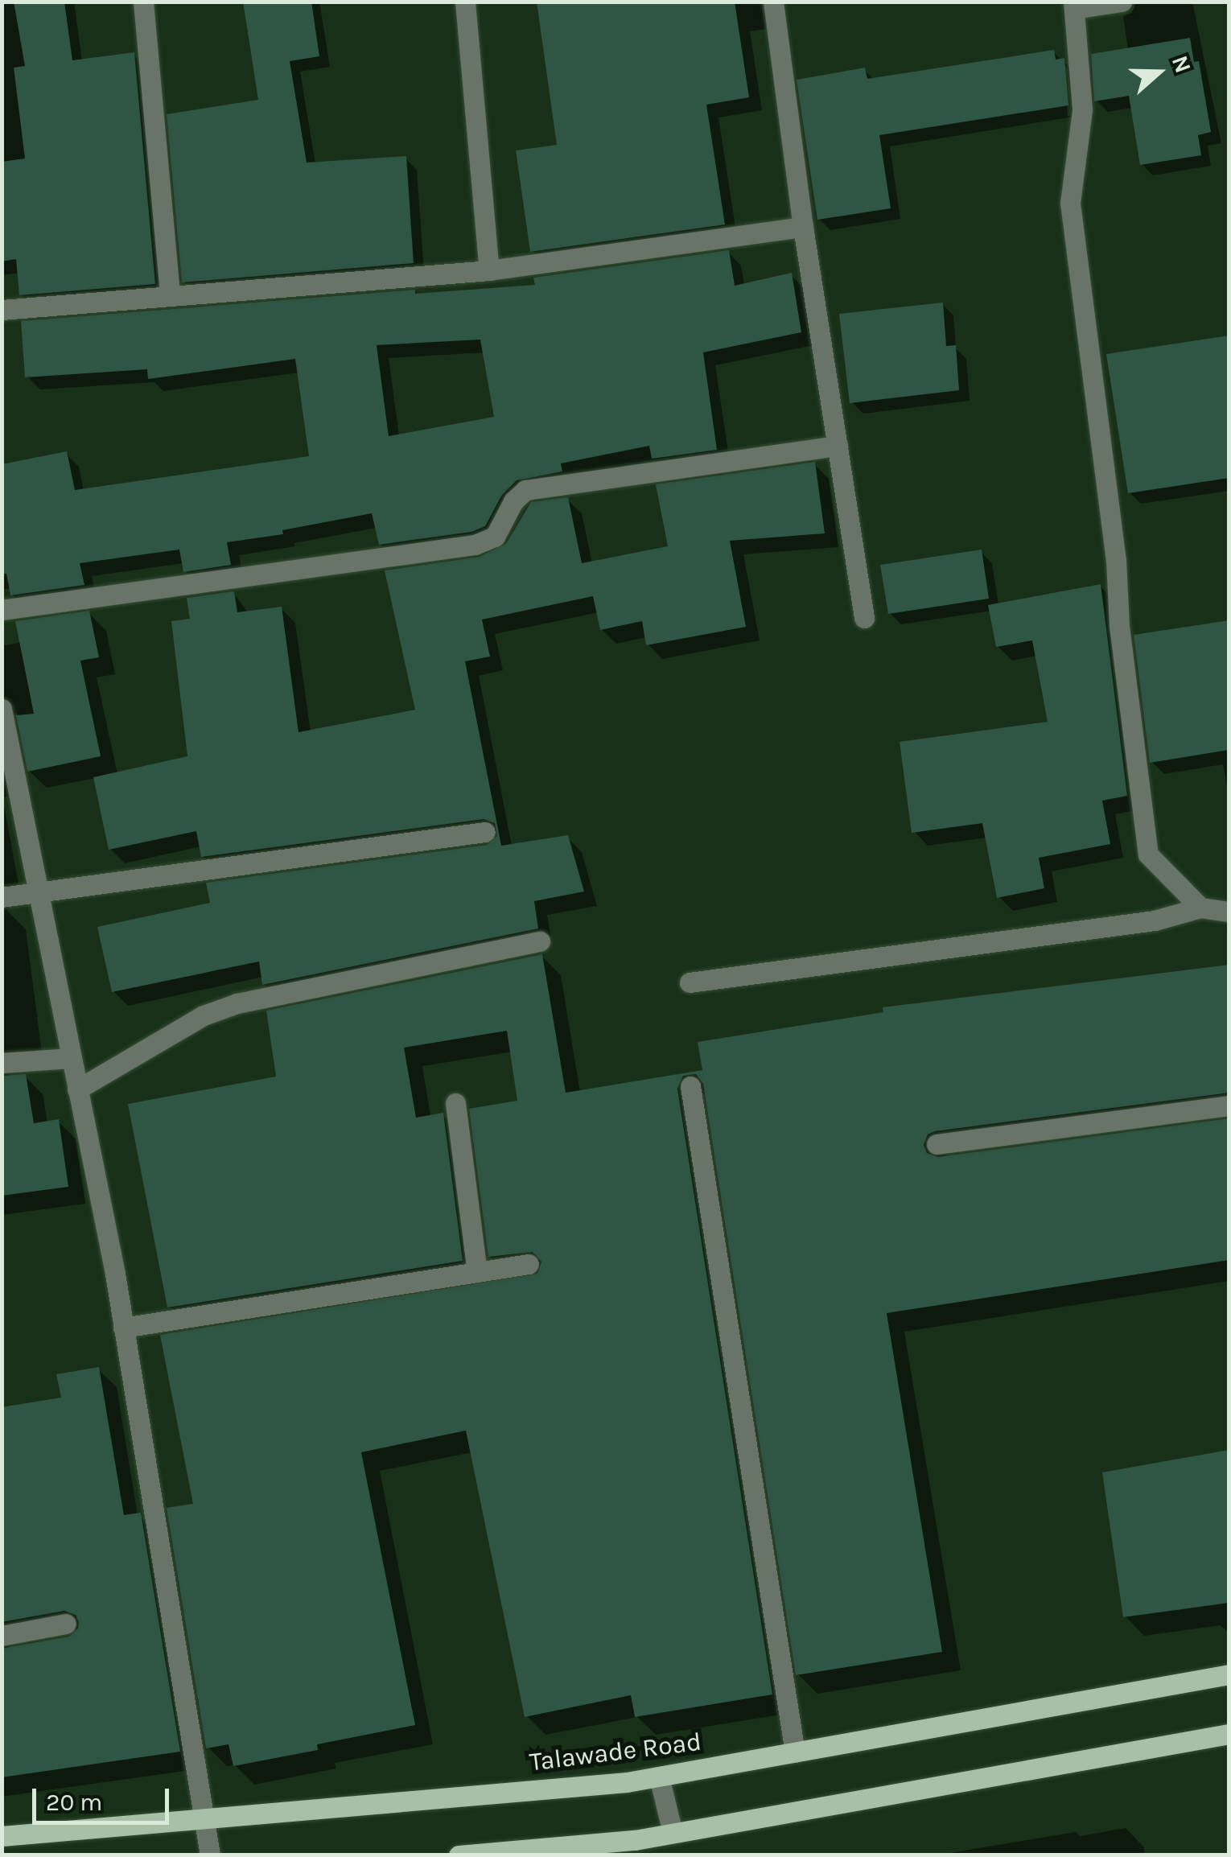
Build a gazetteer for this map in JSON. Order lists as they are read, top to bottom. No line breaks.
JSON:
{"streets":{"main road":["Talawade Road"]},"scale_bar":"20 m","north":"right"}
